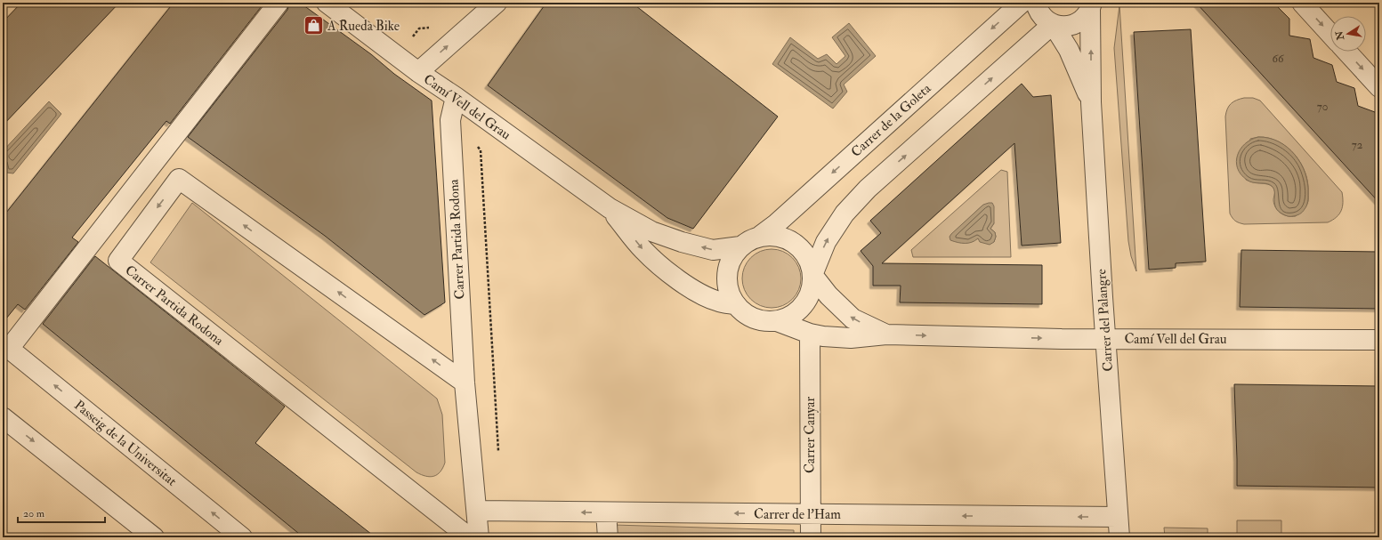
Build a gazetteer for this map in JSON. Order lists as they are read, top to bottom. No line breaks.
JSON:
{"streets":{"street":["Camí Vell del Grau","Carrer de la Goleta","Carrer Partida Rodona","Carrer del Palangre","Carrer Canyar","Passeig de la Universitat","Carrer de l'Ham"]},"crossings":[["Camí Vell del Grau","Carrer de la Goleta"],["Camí Vell del Grau","Carrer Partida Rodona"],["Camí Vell del Grau","Carrer del Palangre"],["Camí Vell del Grau","Carrer Canyar"],["Carrer Partida Rodona","Carrer de l'Ham"],["Carrer del Palangre","Carrer de l'Ham"],["Carrer Canyar","Carrer de l'Ham"]],"one_way":["Carrer de l'Ham"],"places":{"shop":["A Rueda Bike"]},"house_numbers":["66","70","72"],"scale_bar":"20 m","north":"left"}
